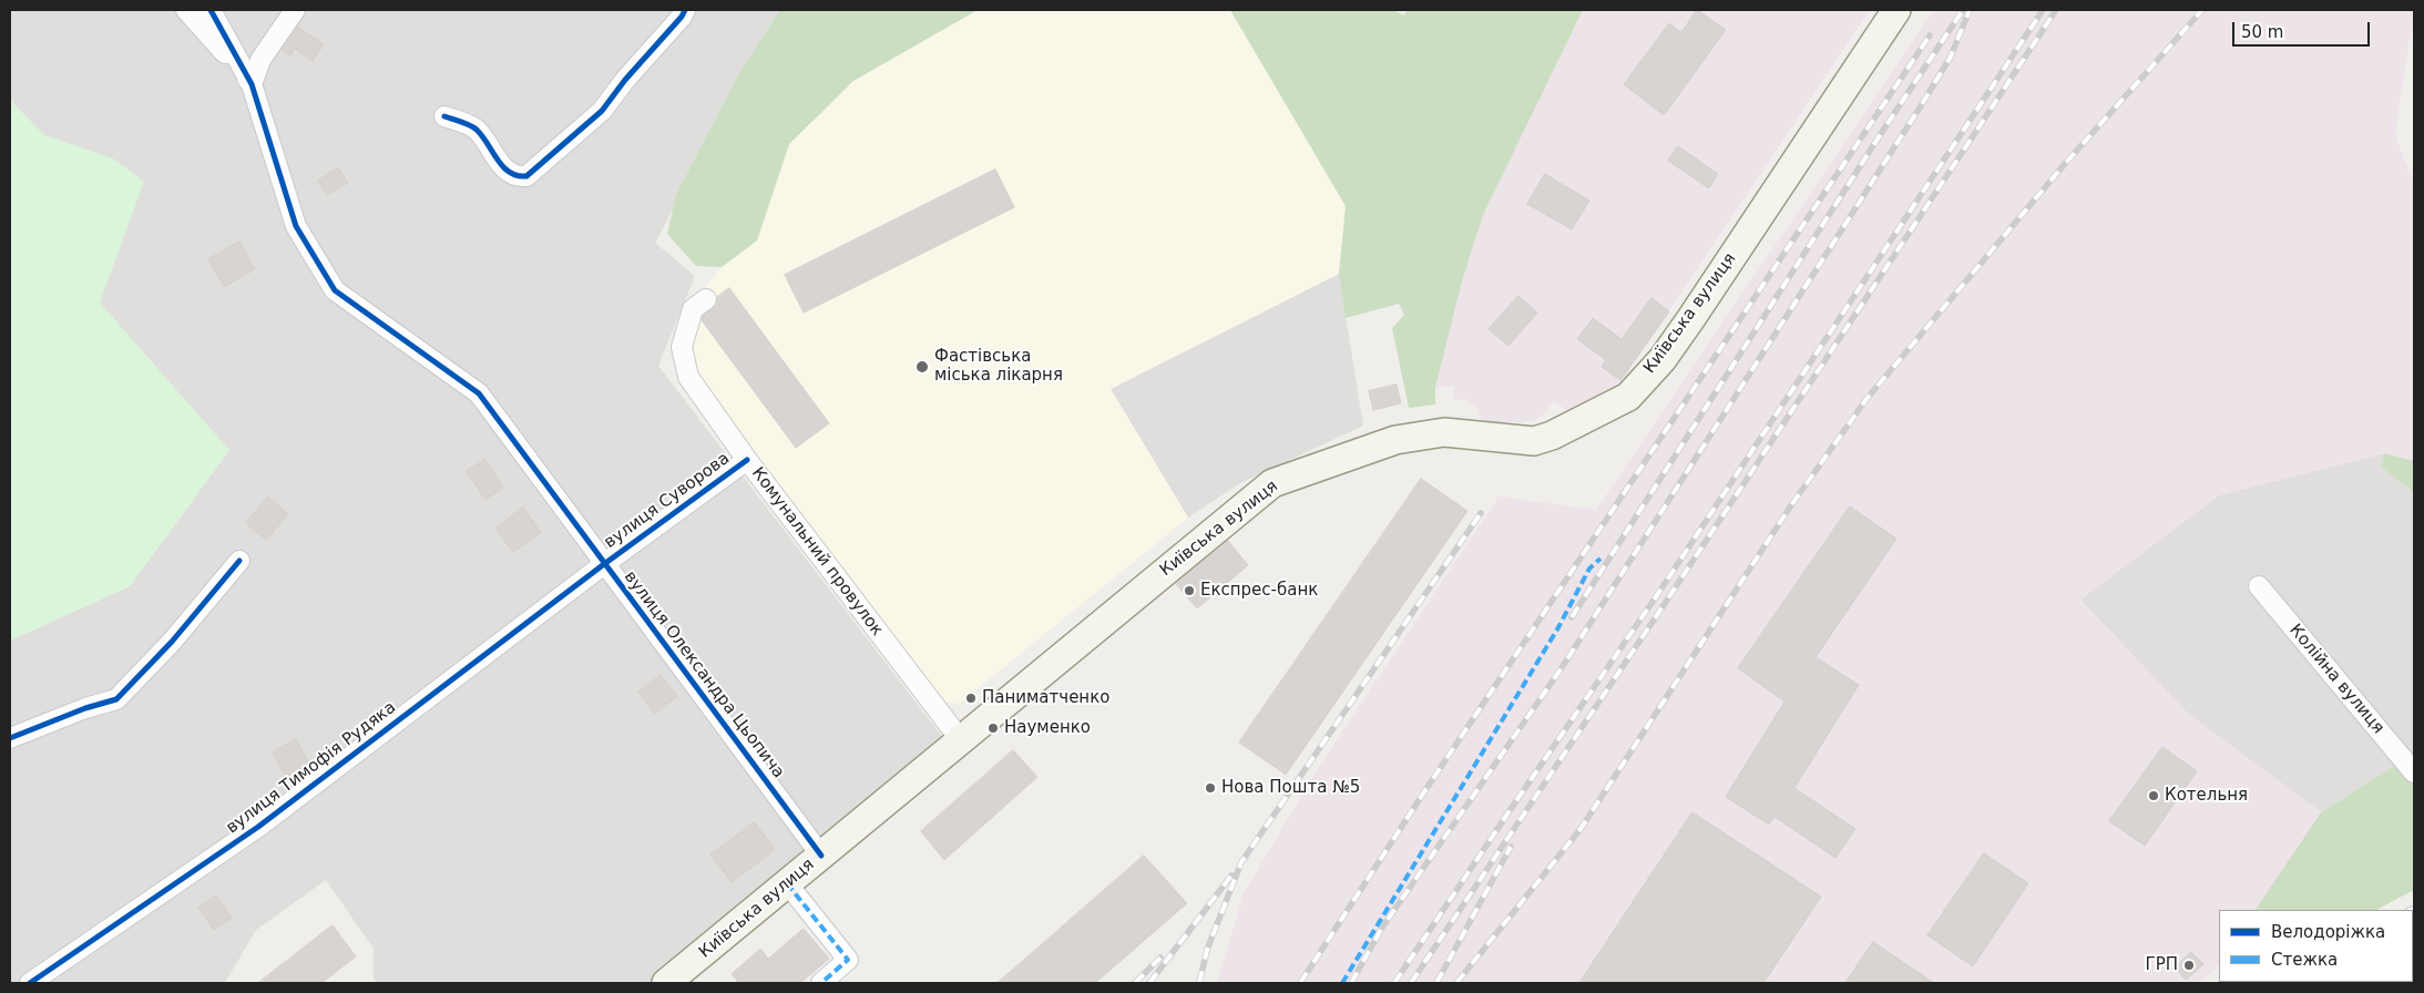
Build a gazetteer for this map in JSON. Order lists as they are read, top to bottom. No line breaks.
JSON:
{"streets":{"main road":["Київська вулиця"],"street":["вулиця Суворова","Комунальний провулок","вулиця Олександра Цьопича","Колійна вулиця","вулиця Тимофія Рудяка"]},"crossings":[["Київська вулиця","Комунальний провулок"],["Київська вулиця","вулиця Олександра Цьопича"],["вулиця Суворова","Комунальний провулок"],["вулиця Суворова","вулиця Олександра Цьопича"],["вулиця Суворова","вулиця Тимофія Рудяка"],["вулиця Олександра Цьопича","вулиця Тимофія Рудяка"]],"places":["Фастівська міська лікарня","Експрес-банк","Паниматченко","Науменко","Нова Пошта №5","Котельня","ГРП"],"legend":["Велодоріжка","Стежка"],"scale_bar":"50 m"}
